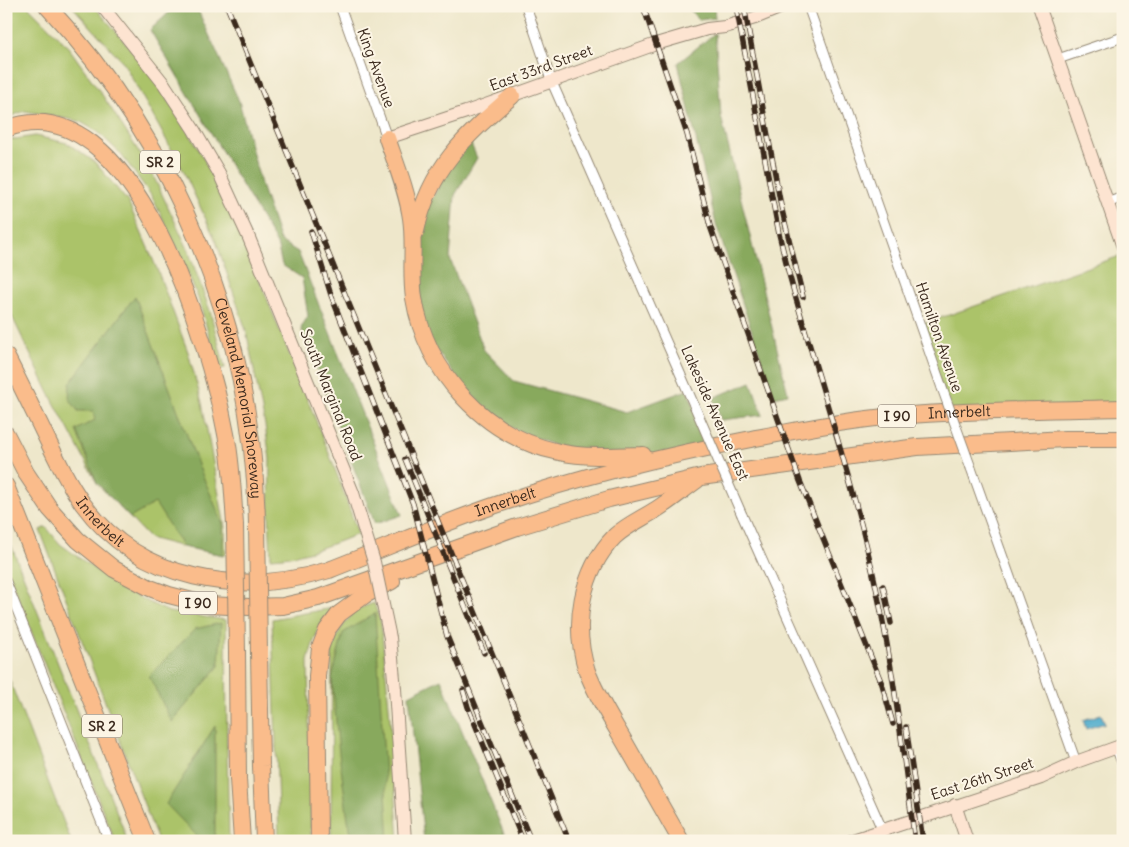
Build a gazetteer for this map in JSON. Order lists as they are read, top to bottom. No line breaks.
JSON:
{"streets":{"highway":["SR 2","Cleveland Memorial Shoreway","Innerbelt","I 90"],"street":["King Avenue","East 33rd Street","Hamilton Avenue","South Marginal Road","Lakeside Avenue East","East 26th Street"]},"crossings":[["King Avenue","East 33rd Street"],["East 33rd Street","Lakeside Avenue East"],["Hamilton Avenue","East 26th Street"],["Lakeside Avenue East","East 26th Street"]]}
